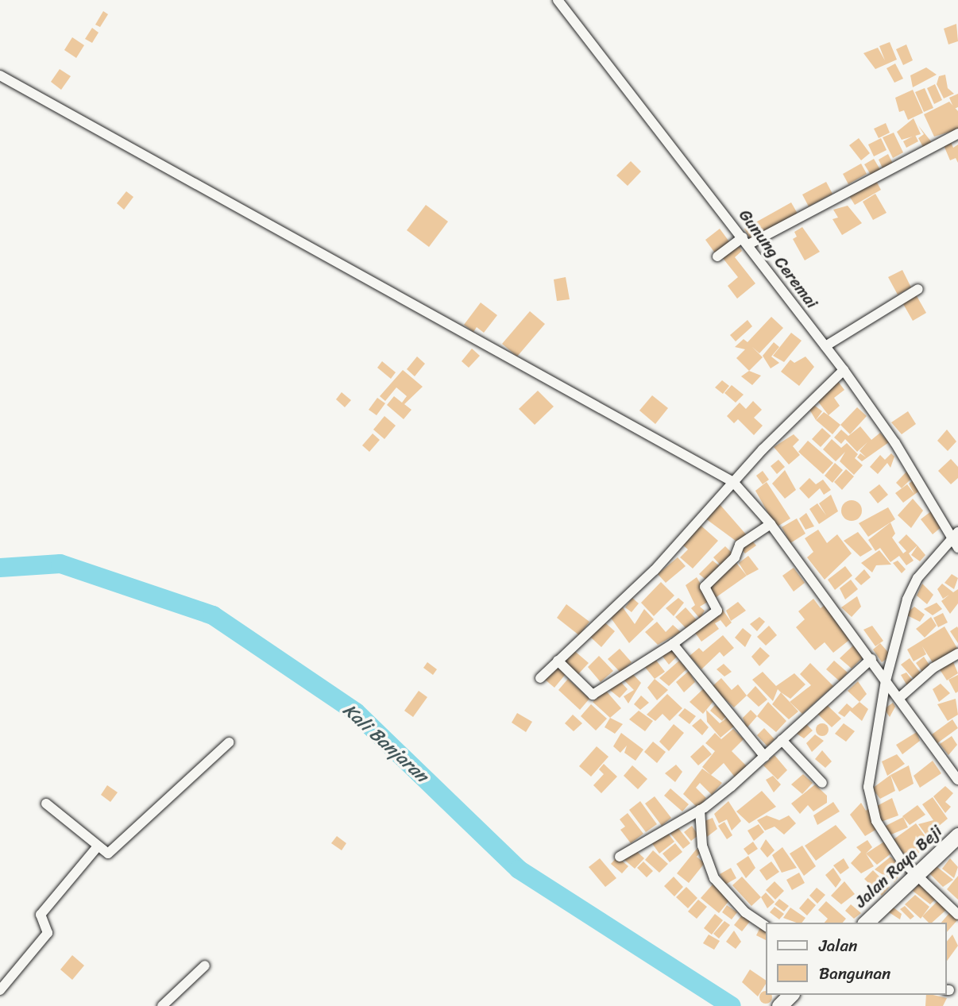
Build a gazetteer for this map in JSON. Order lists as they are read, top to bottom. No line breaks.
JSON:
{"streets":{"street":["Gunung Ceremai","Jalan Raya Beji"]},"water":["Kali Banjaran"],"legend":["Jalan","Bangunan"]}
